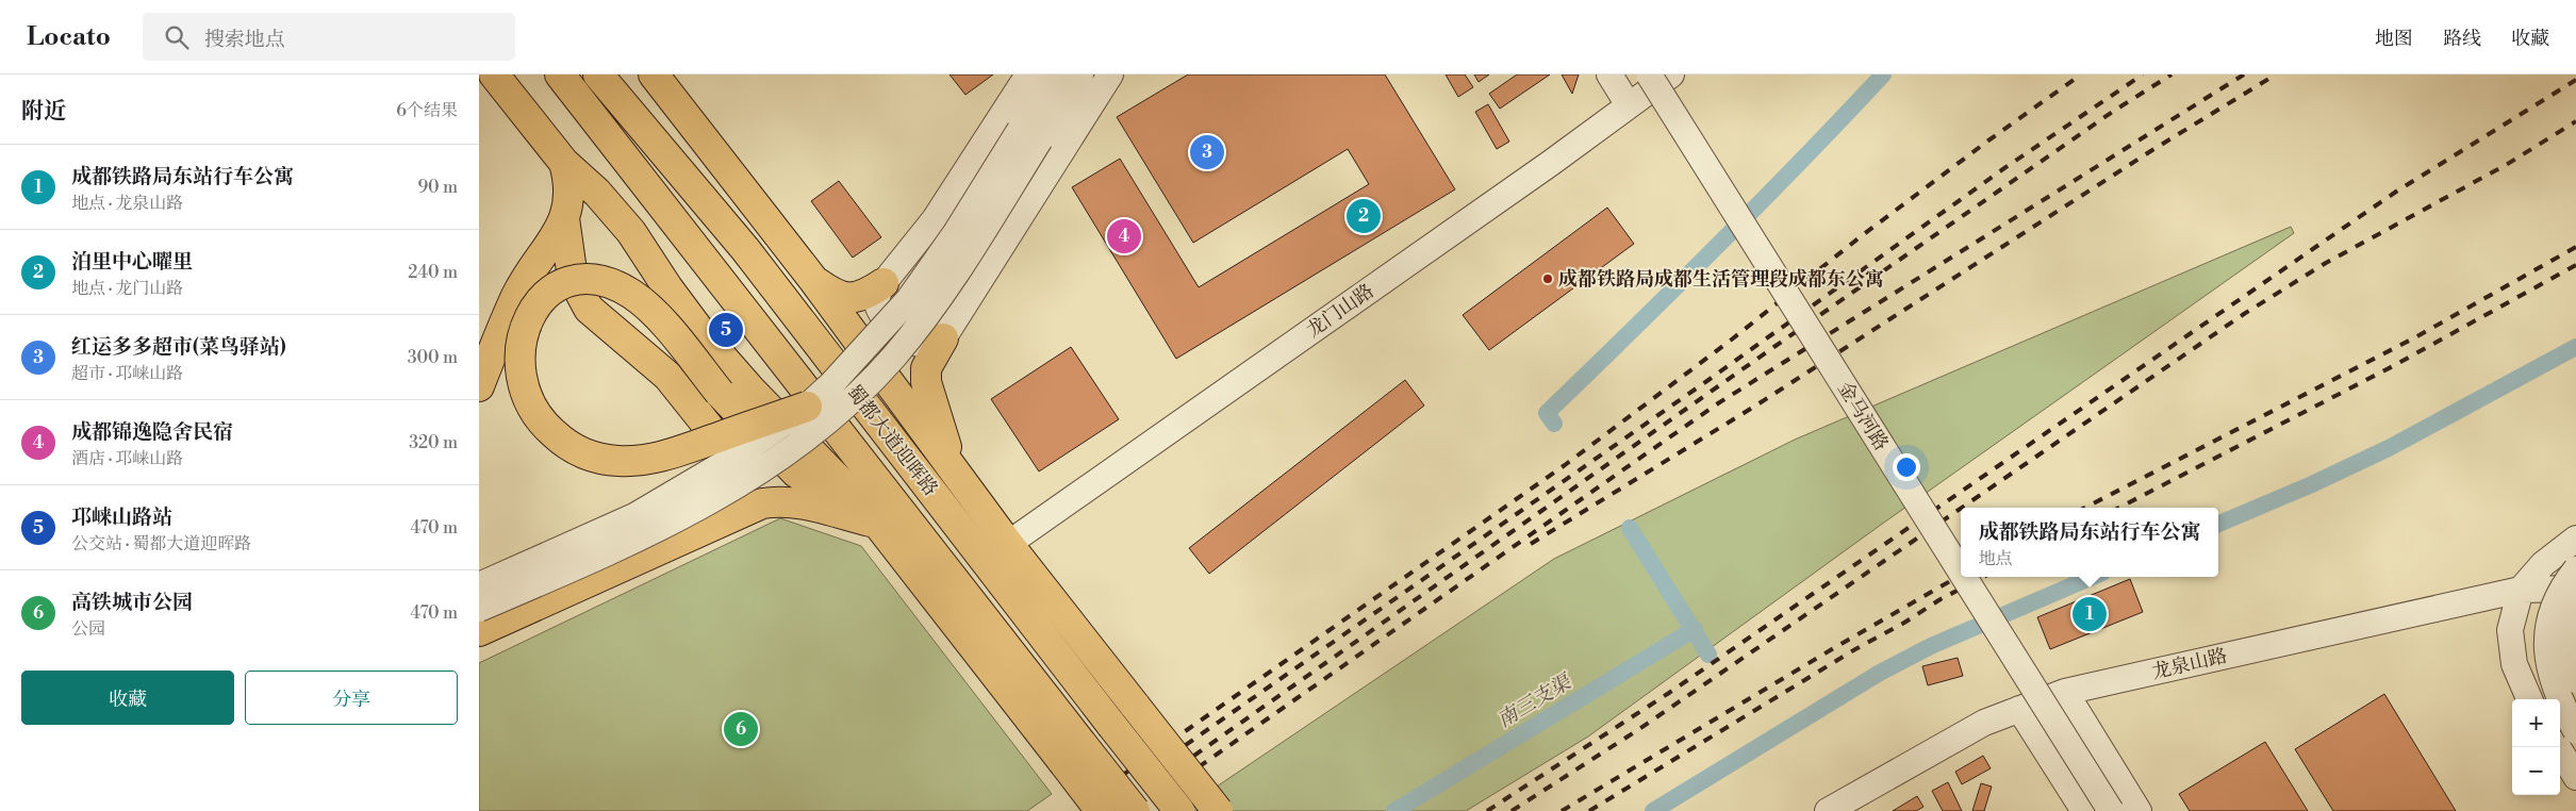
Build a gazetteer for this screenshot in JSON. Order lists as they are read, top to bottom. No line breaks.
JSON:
{"streets":{"main road":["蜀都大道迎晖路"],"street":["龙门山路","金马河路","龙泉山路"]},"crossings":[["龙门山路","蜀都大道迎晖路"]],"water":["南三支渠"],"places":["成都铁路局成都生活管理段成都东公寓"],"page":{"header":"Locato","search":"搜索地点","nav":["地图","路线","收藏"],"heading":["附近","6个结果"],"pins":["3","2","4","5","1","6"],"list":[{"mark":"1","name":"成都铁路局东站行车公寓","note":"地点 · 龙泉山路","value":"90 m"},{"mark":"2","name":"泊里中心曜里","note":"地点 · 龙门山路","value":"240 m"},{"mark":"3","name":"红运多多超市(菜鸟驿站)","note":"超市 · 邛崃山路","value":"300 m"},{"mark":"4","name":"成都锦逸隐舍民宿","note":"酒店 · 邛崃山路","value":"320 m"},{"mark":"5","name":"邛崃山路站","note":"公交站 · 蜀都大道迎晖路","value":"470 m"},{"mark":"6","name":"高铁城市公园","note":"公园","value":"470 m"}],"popup":["成都铁路局东站行车公寓","地点"],"buttons":["收藏","分享"],"map_buttons":["+","−"]}}
